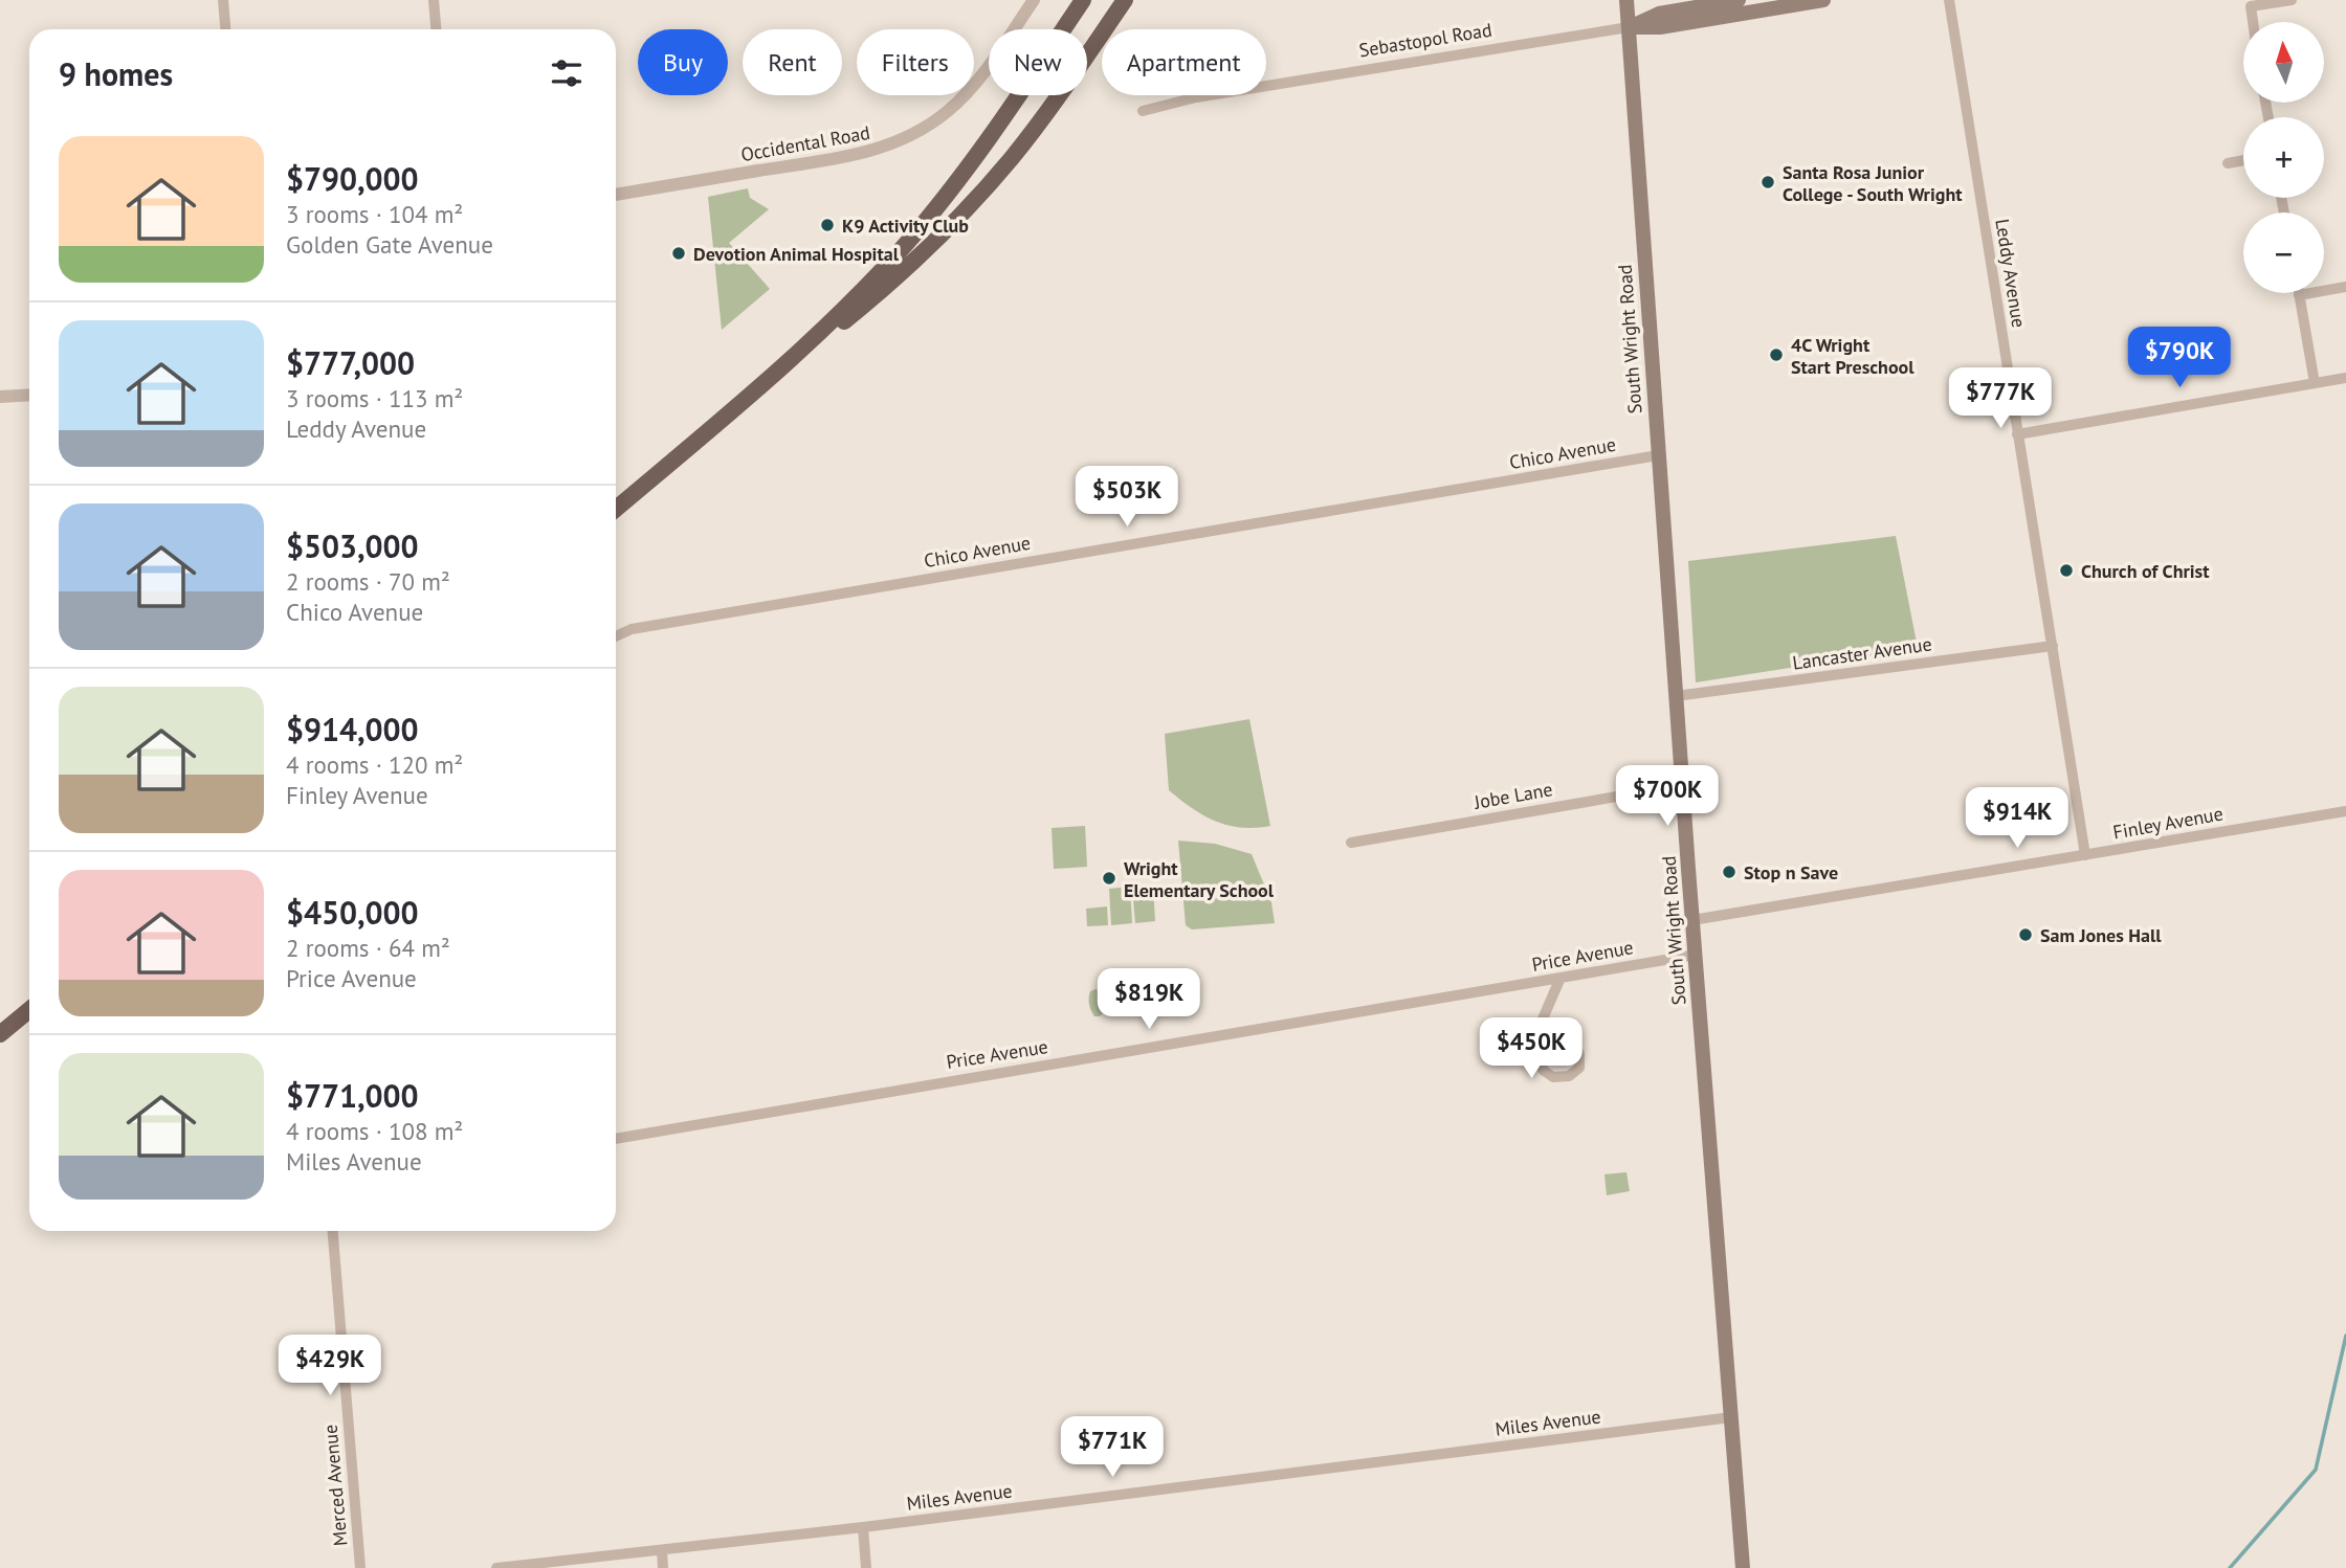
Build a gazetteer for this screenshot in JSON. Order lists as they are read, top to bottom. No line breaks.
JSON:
{"streets":{"main road":["Sebastopol Road","South Wright Road"],"street":["Occidental Road","Leddy Avenue","Chico Avenue","Lancaster Avenue","Jobe Lane","Finley Avenue","Price Avenue","Miles Avenue","Merced Avenue"]},"crossings":[["Sebastopol Road","South Wright Road"],["Leddy Avenue","Lancaster Avenue"],["Leddy Avenue","Finley Avenue"],["South Wright Road","Chico Avenue"],["South Wright Road","Lancaster Avenue"],["South Wright Road","Jobe Lane"],["South Wright Road","Finley Avenue"],["South Wright Road","Price Avenue"],["South Wright Road","Miles Avenue"]],"places":["Santa Rosa Junior College - South Wright","K9 Activity Club","Devotion Animal Hospital","4C Wright Start Preschool","Church of Christ","Stop n Save","Wright Elementary School","Sam Jones Hall"],"north":"top","page":{"map_buttons":["+","−"],"chip":["Buy","Rent","Filters","New","Apartment"],"heading":"9 homes","list":[{"name":"$790,000","note":"3 rooms · 104 m² · Golden Gate Avenue"},{"name":"$777,000","note":"3 rooms · 113 m² · Leddy Avenue"},{"name":"$503,000","note":"2 rooms · 70 m² · Chico Avenue"},{"name":"$914,000","note":"4 rooms · 120 m² · Finley Avenue"},{"name":"$450,000","note":"2 rooms · 64 m² · Price Avenue"},{"name":"$771,000","note":"4 rooms · 108 m² · Miles Avenue"}],"price":["$790K","$777K","$503K","$700K","$914K","$819K","$450K","$429K","$771K"]}}
